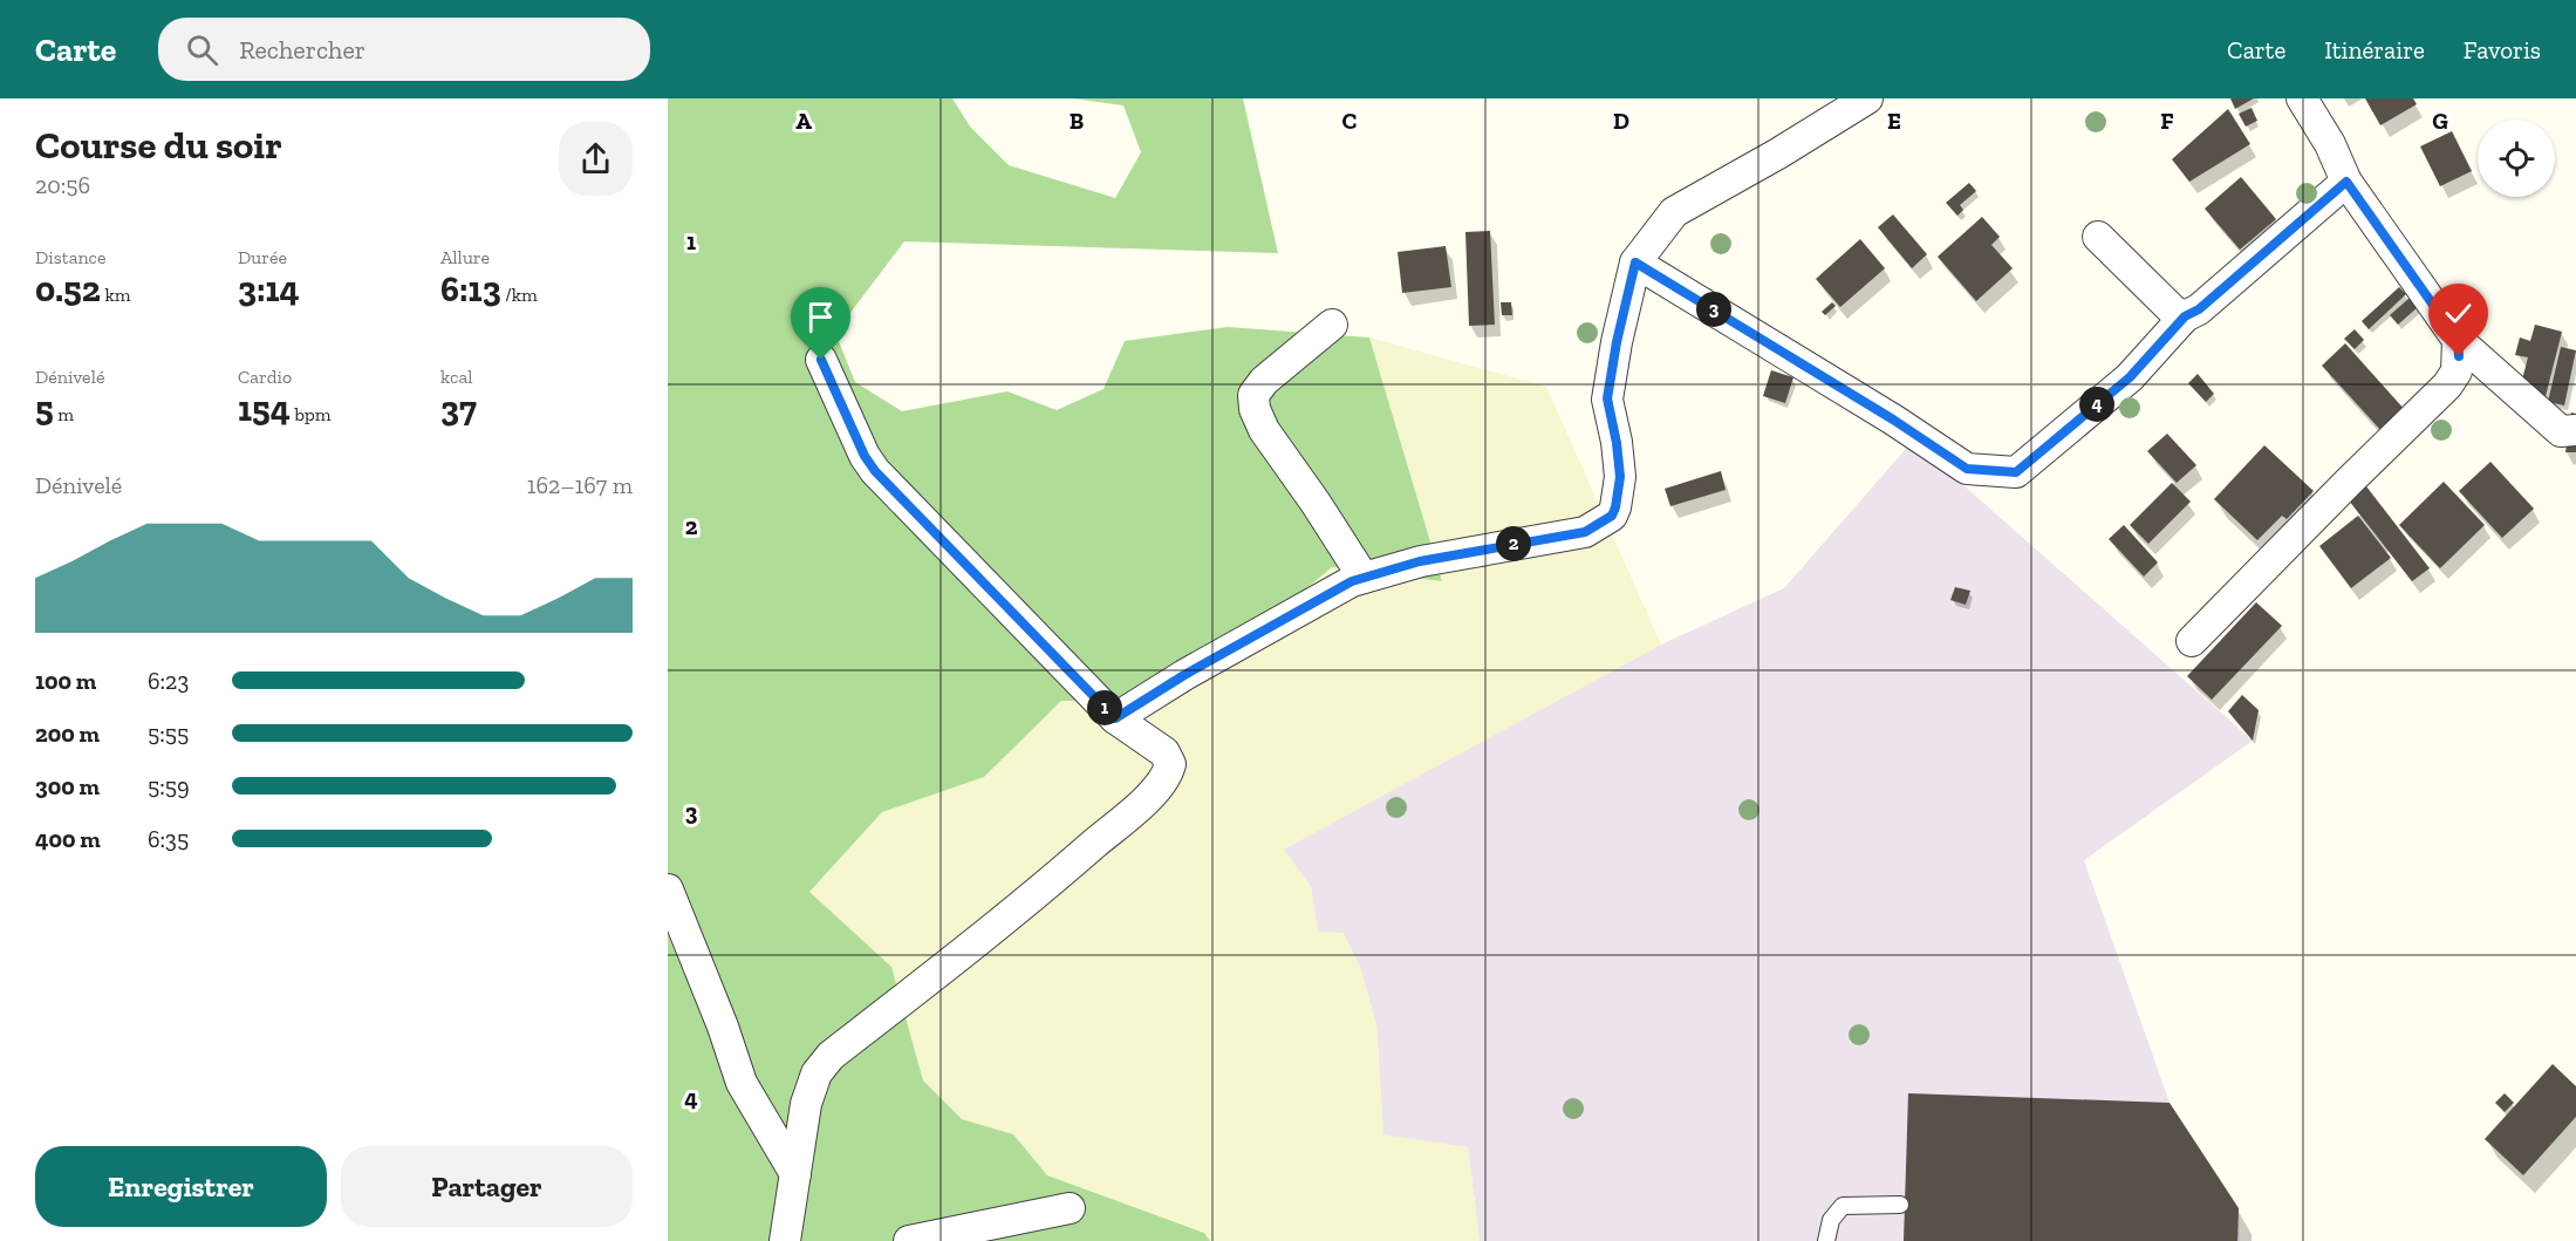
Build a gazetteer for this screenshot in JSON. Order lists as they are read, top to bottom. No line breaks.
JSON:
{"page":{"header":"Carte","search":"Rechercher","nav":["Carte","Itinéraire","Favoris"],"heading":["Course du soir","20:56"],"stats":[["Distance","0.52 km"],["Durée","3:14"],["Allure","6:13 /km"],["Dénivelé","5 m"],["Cardio","154 bpm"],["kcal","37"]],"pins":["3","4","2","1"],"chart":["Dénivelé","162–167 m"],"list":[{"name":"100 m","note":"6:23"},{"name":"200 m","note":"5:55"},{"name":"300 m","note":"5:59"},{"name":"400 m","note":"6:35"}],"buttons":["Enregistrer","Partager"]},"grid":{"columns":["A","B","C","D","E","F","G"],"rows":["1","2","3","4"]}}
